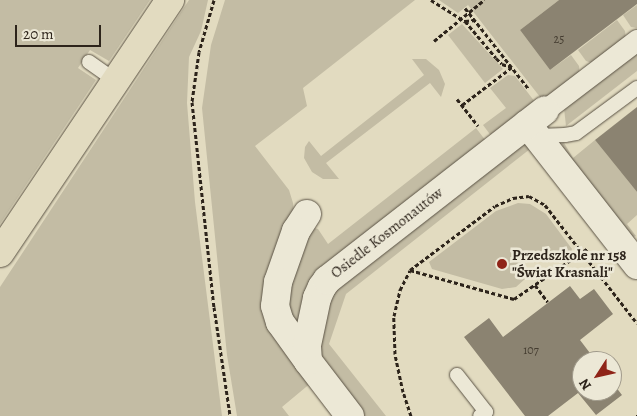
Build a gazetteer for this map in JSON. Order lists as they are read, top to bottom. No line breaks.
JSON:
{"streets":{"street":["Osiedle Kosmonautów"]},"places":["Przedszkole nr 158 \"Świat Krasnali\""],"house_numbers":["25","107"],"scale_bar":"20 m","north":"bottom left"}
